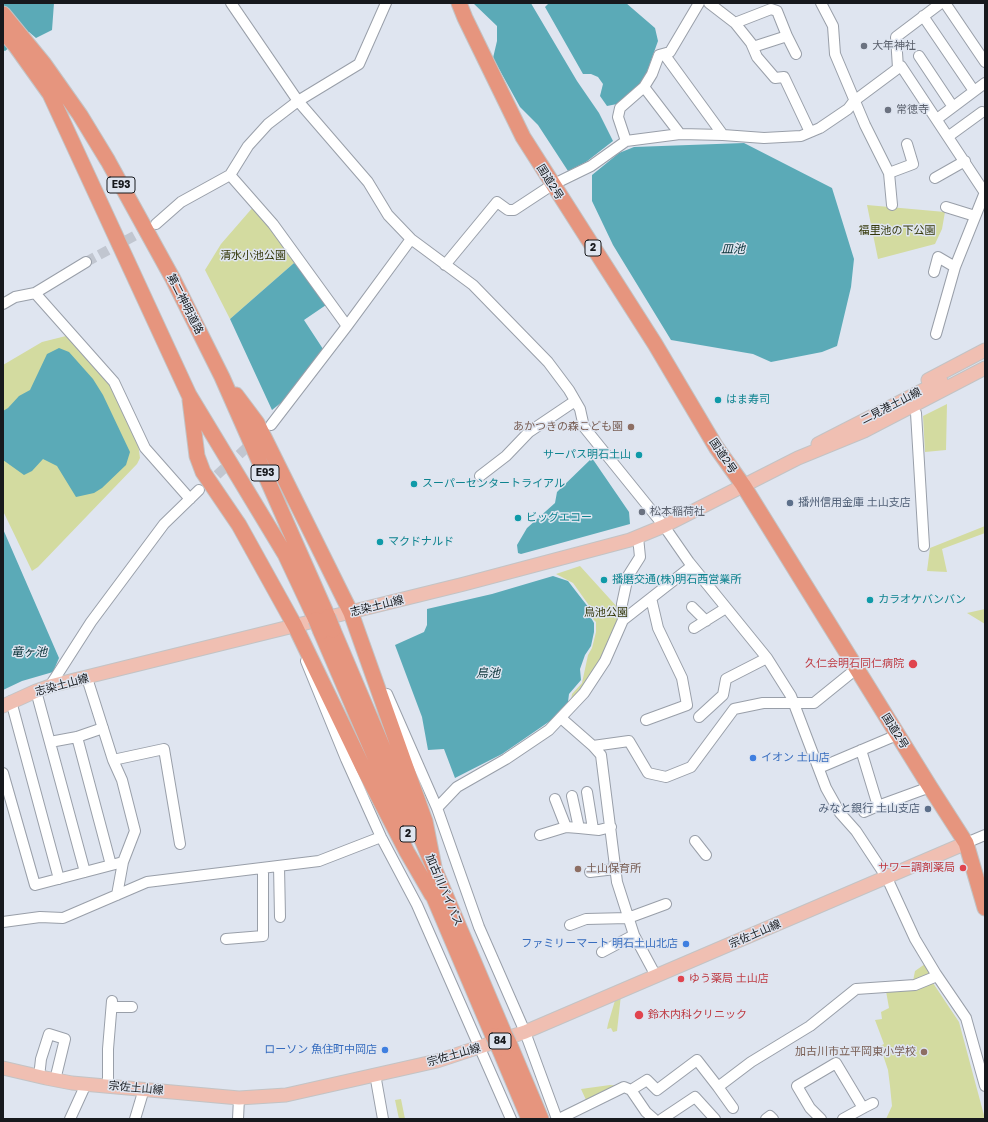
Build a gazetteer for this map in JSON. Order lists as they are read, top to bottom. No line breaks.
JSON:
{"streets":{"highway":["国道2号","E93","2","第二神明道路","加古川バイパス"],"main road":["二見港土山線","志染土山線","宗佐土山線","84"]},"crossings":[["国道2号","二見港土山線"],["国道2号","志染土山線"],["国道2号","宗佐土山線"],["第二神明道路","加古川バイパス"],["二見港土山線","志染土山線"]],"water":["皿池","竜ヶ池","鳥池"],"parks":["福里池の下公園","清水小池公園","鳥池公園"],"places":["大年神社","常徳寺","はま寿司","あかつきの森こども園","サーパス明石土山","スーパーセンタートライアル","播州信用金庫 土山支店","松本稲荷社","ビッグエコー","マクドナルド","播磨交通(株)明石西営業所","カラオケバンバン","久仁会明石同仁病院","イオン 土山店","みなと銀行 土山支店","サワー調剤薬局","土山保育所","ファミリーマート 明石土山北店","ゆう薬局 土山店","鈴木内科クリニック","ローソン 魚住町中岡店","加古川市立平岡東小学校"]}
